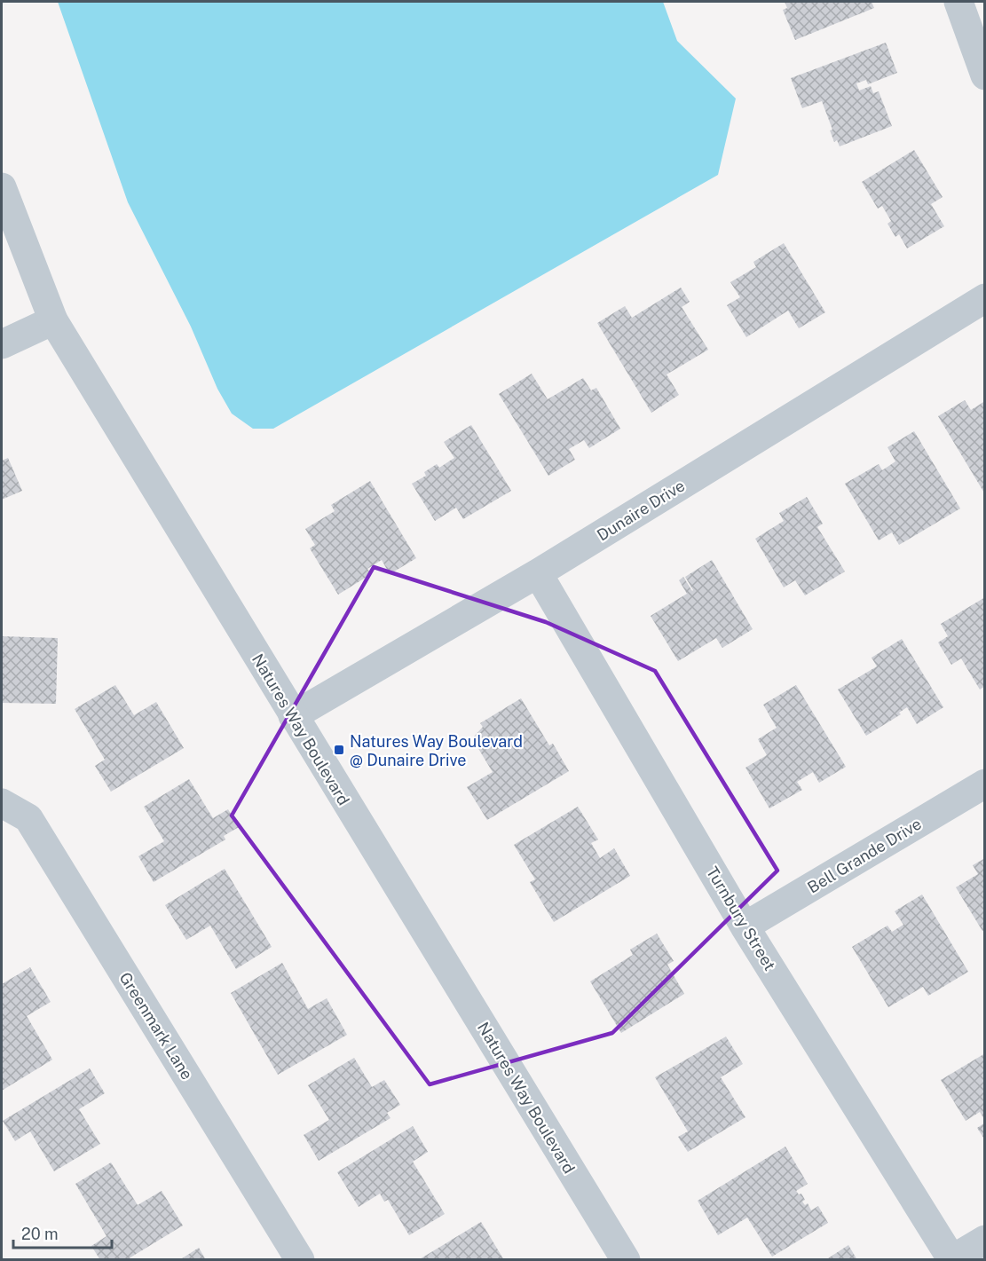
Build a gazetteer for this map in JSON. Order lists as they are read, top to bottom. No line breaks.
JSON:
{"streets":{"street":["Dunaire Drive","Natures Way Boulevard","Bell Grande Drive","Turnbury Street","Greenmark Lane"]},"crossings":[["Dunaire Drive","Natures Way Boulevard"],["Dunaire Drive","Turnbury Street"],["Bell Grande Drive","Turnbury Street"]],"places":{"transit":["Natures Way Boulevard @ Dunaire Drive"]},"scale_bar":"20 m"}
